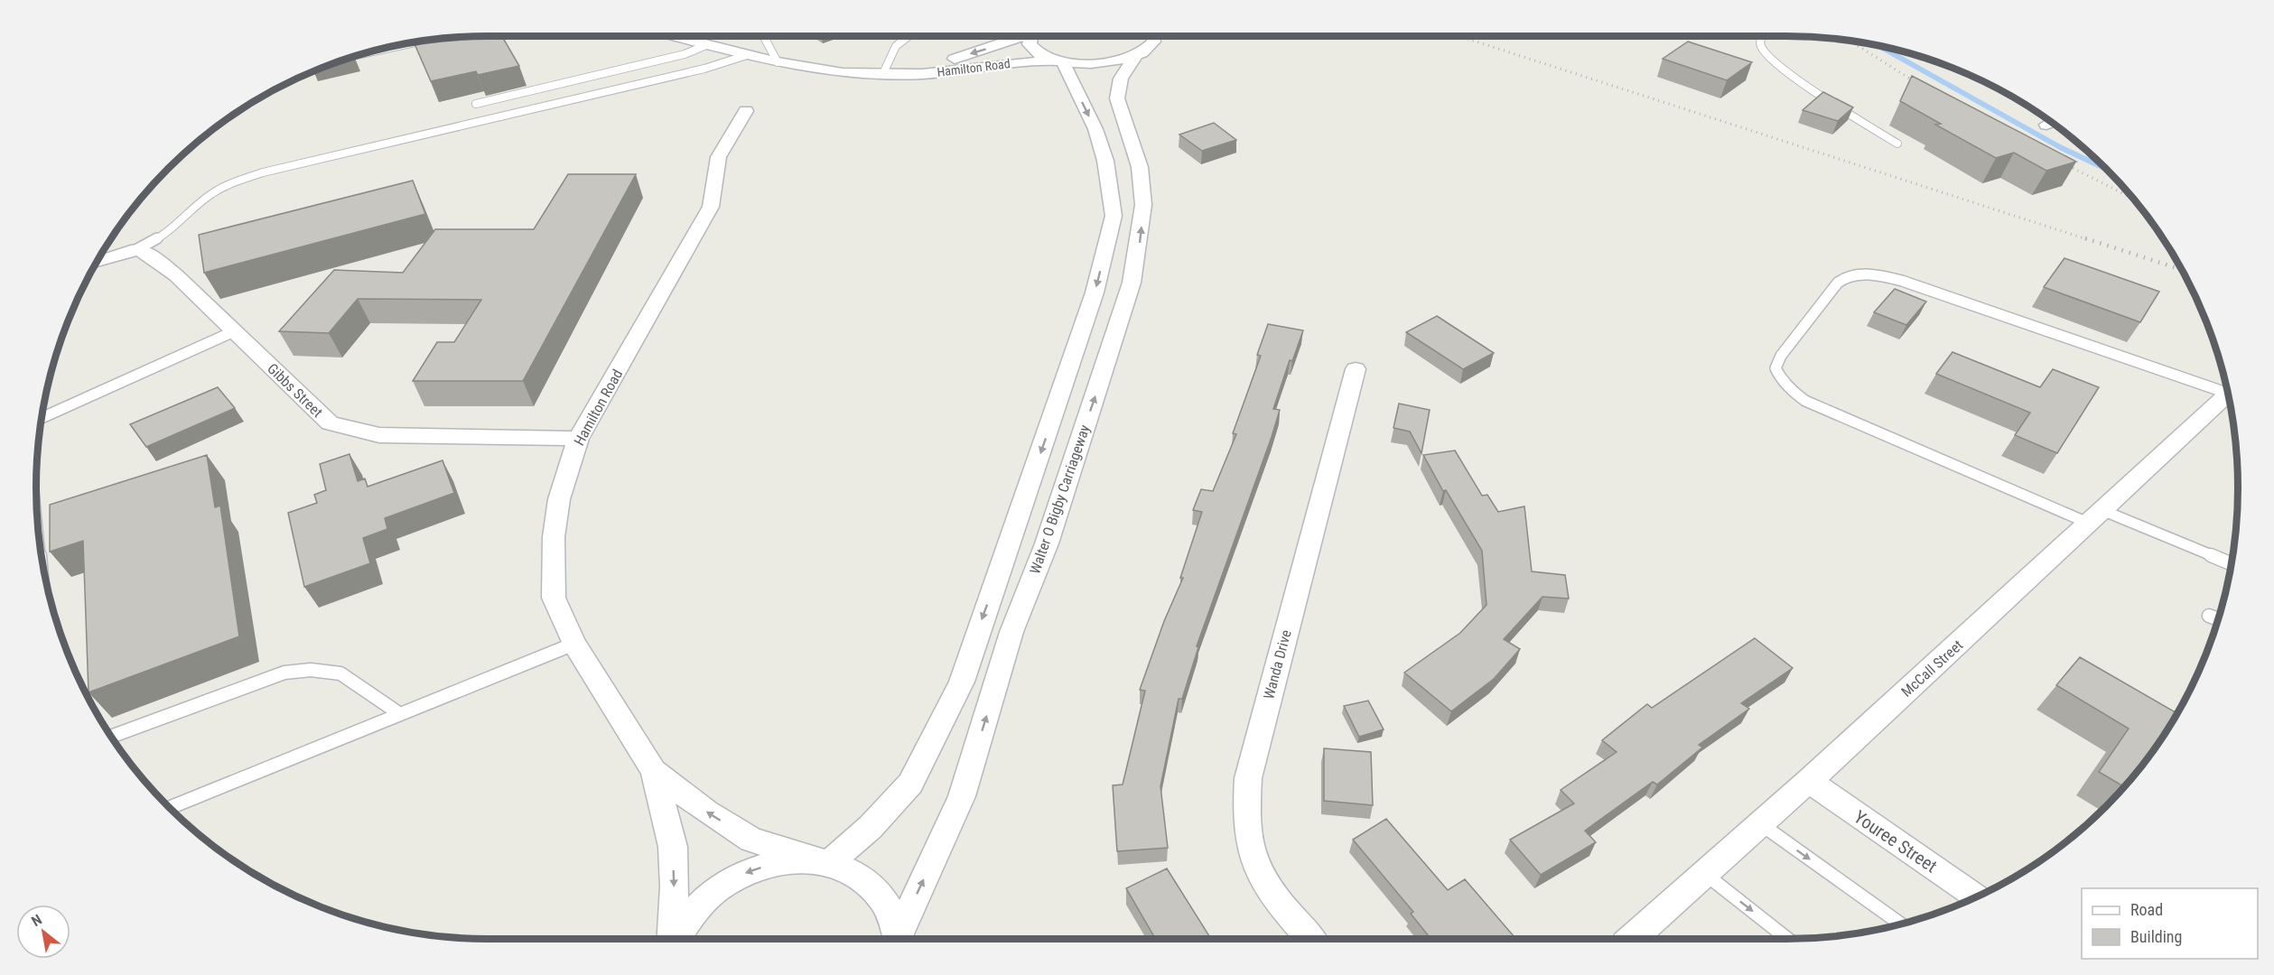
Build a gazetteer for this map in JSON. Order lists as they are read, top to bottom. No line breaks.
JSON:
{"streets":{"street":["Hamilton Road","Gibbs Street","Walter O Bigby Carriageway","Wanda Drive","McCall Street","Youree Street"]},"crossings":[["Hamilton Road","Gibbs Street"],["Hamilton Road","Walter O Bigby Carriageway"],["McCall Street","Youree Street"]],"legend":["Road","Building"],"north":"top left"}
